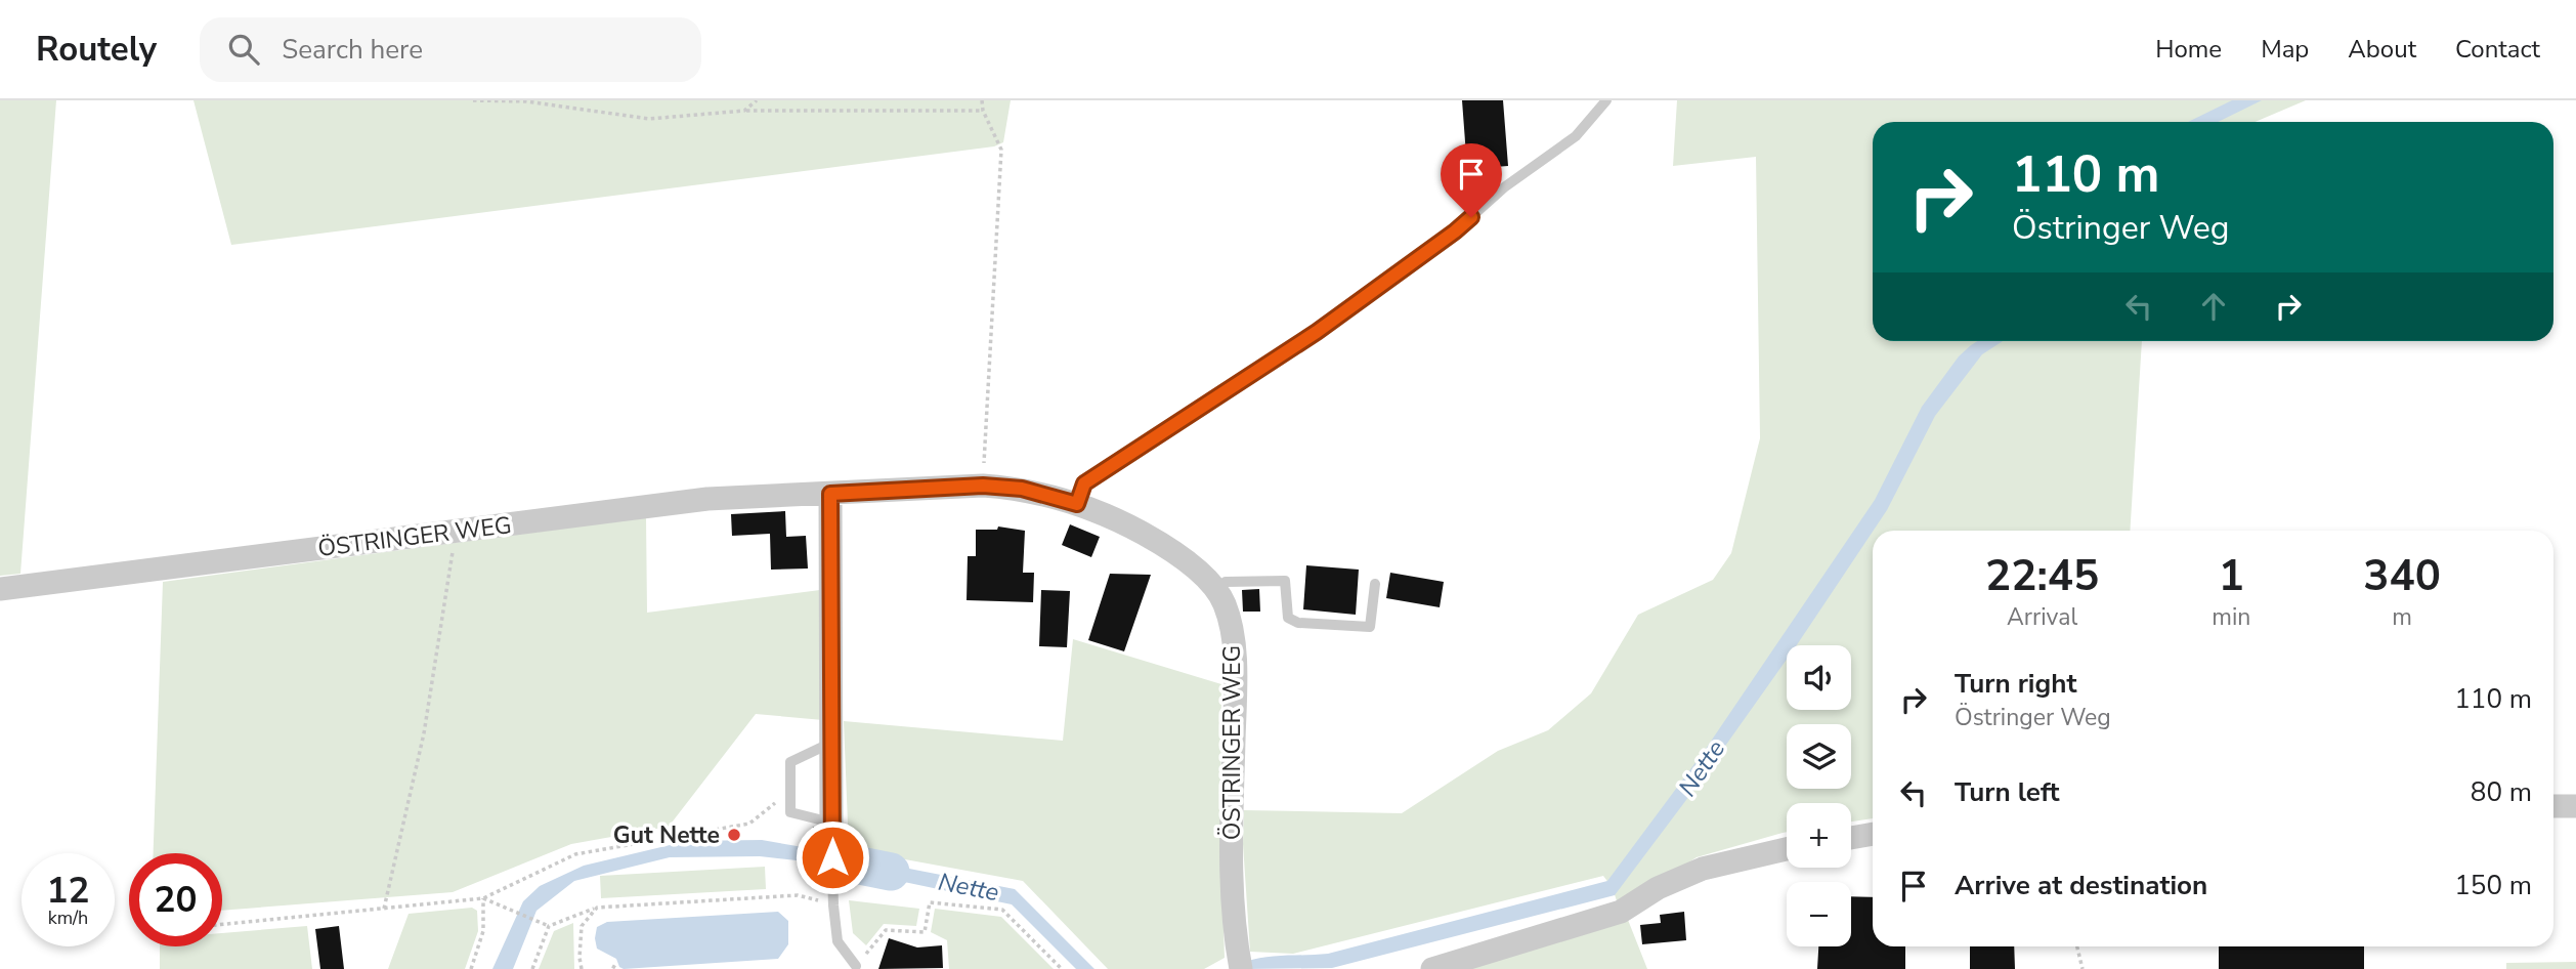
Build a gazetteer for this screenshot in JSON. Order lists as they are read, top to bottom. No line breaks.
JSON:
{"streets":{"street":["ÖSTRINGER WEG"]},"water":["Nette"],"places":["Gut Nette"],"page":{"header":"Routely","search":"Search here","nav":["Home","Map","About","Contact"],"turn":["110 m","Östringer Weg"],"eta":["22:45","Arrival","1","min","340","m"],"map_buttons":["+","−"],"list":[{"name":"Turn right","note":"Östringer Weg","value":"110 m"},{"name":"Turn left","value":"80 m"},{"name":"Arrive at destination","value":"150 m"}],"speed":"12 km/h","limit":"20"}}
